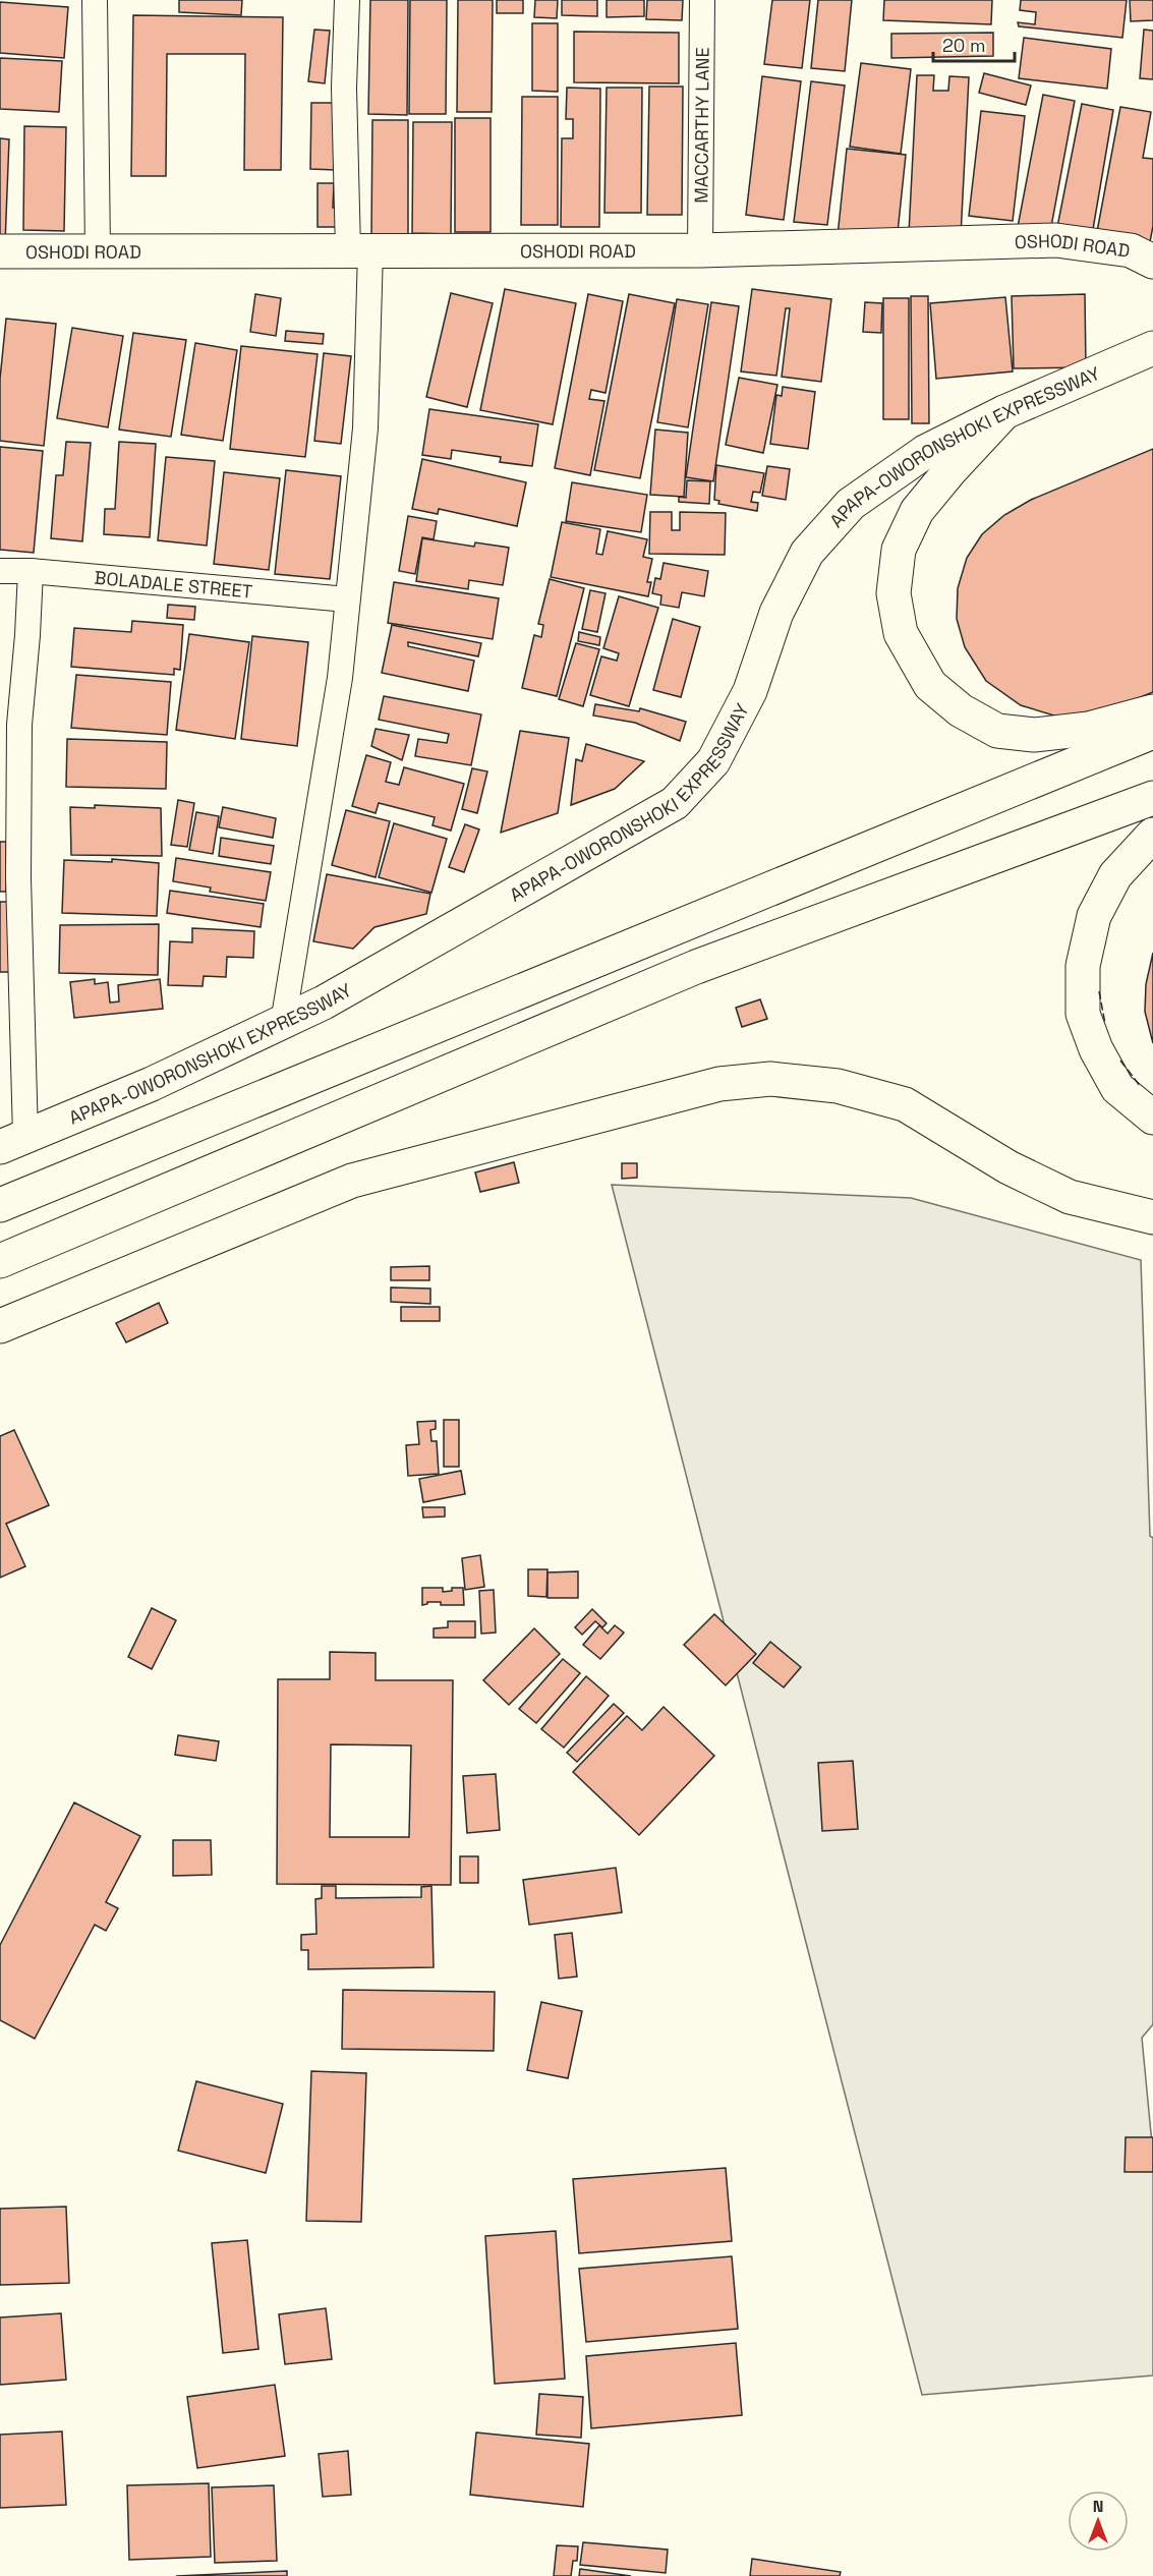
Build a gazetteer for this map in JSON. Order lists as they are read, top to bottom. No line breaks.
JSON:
{"streets":{"main road":["OSHODI ROAD","APAPA-OWORONSHOKI EXPRESSWAY"],"street":["MACCARTHY LANE","BOLADALE STREET"]},"crossings":[["MACCARTHY LANE","OSHODI ROAD"]],"scale_bar":"20 m","north":"top"}
